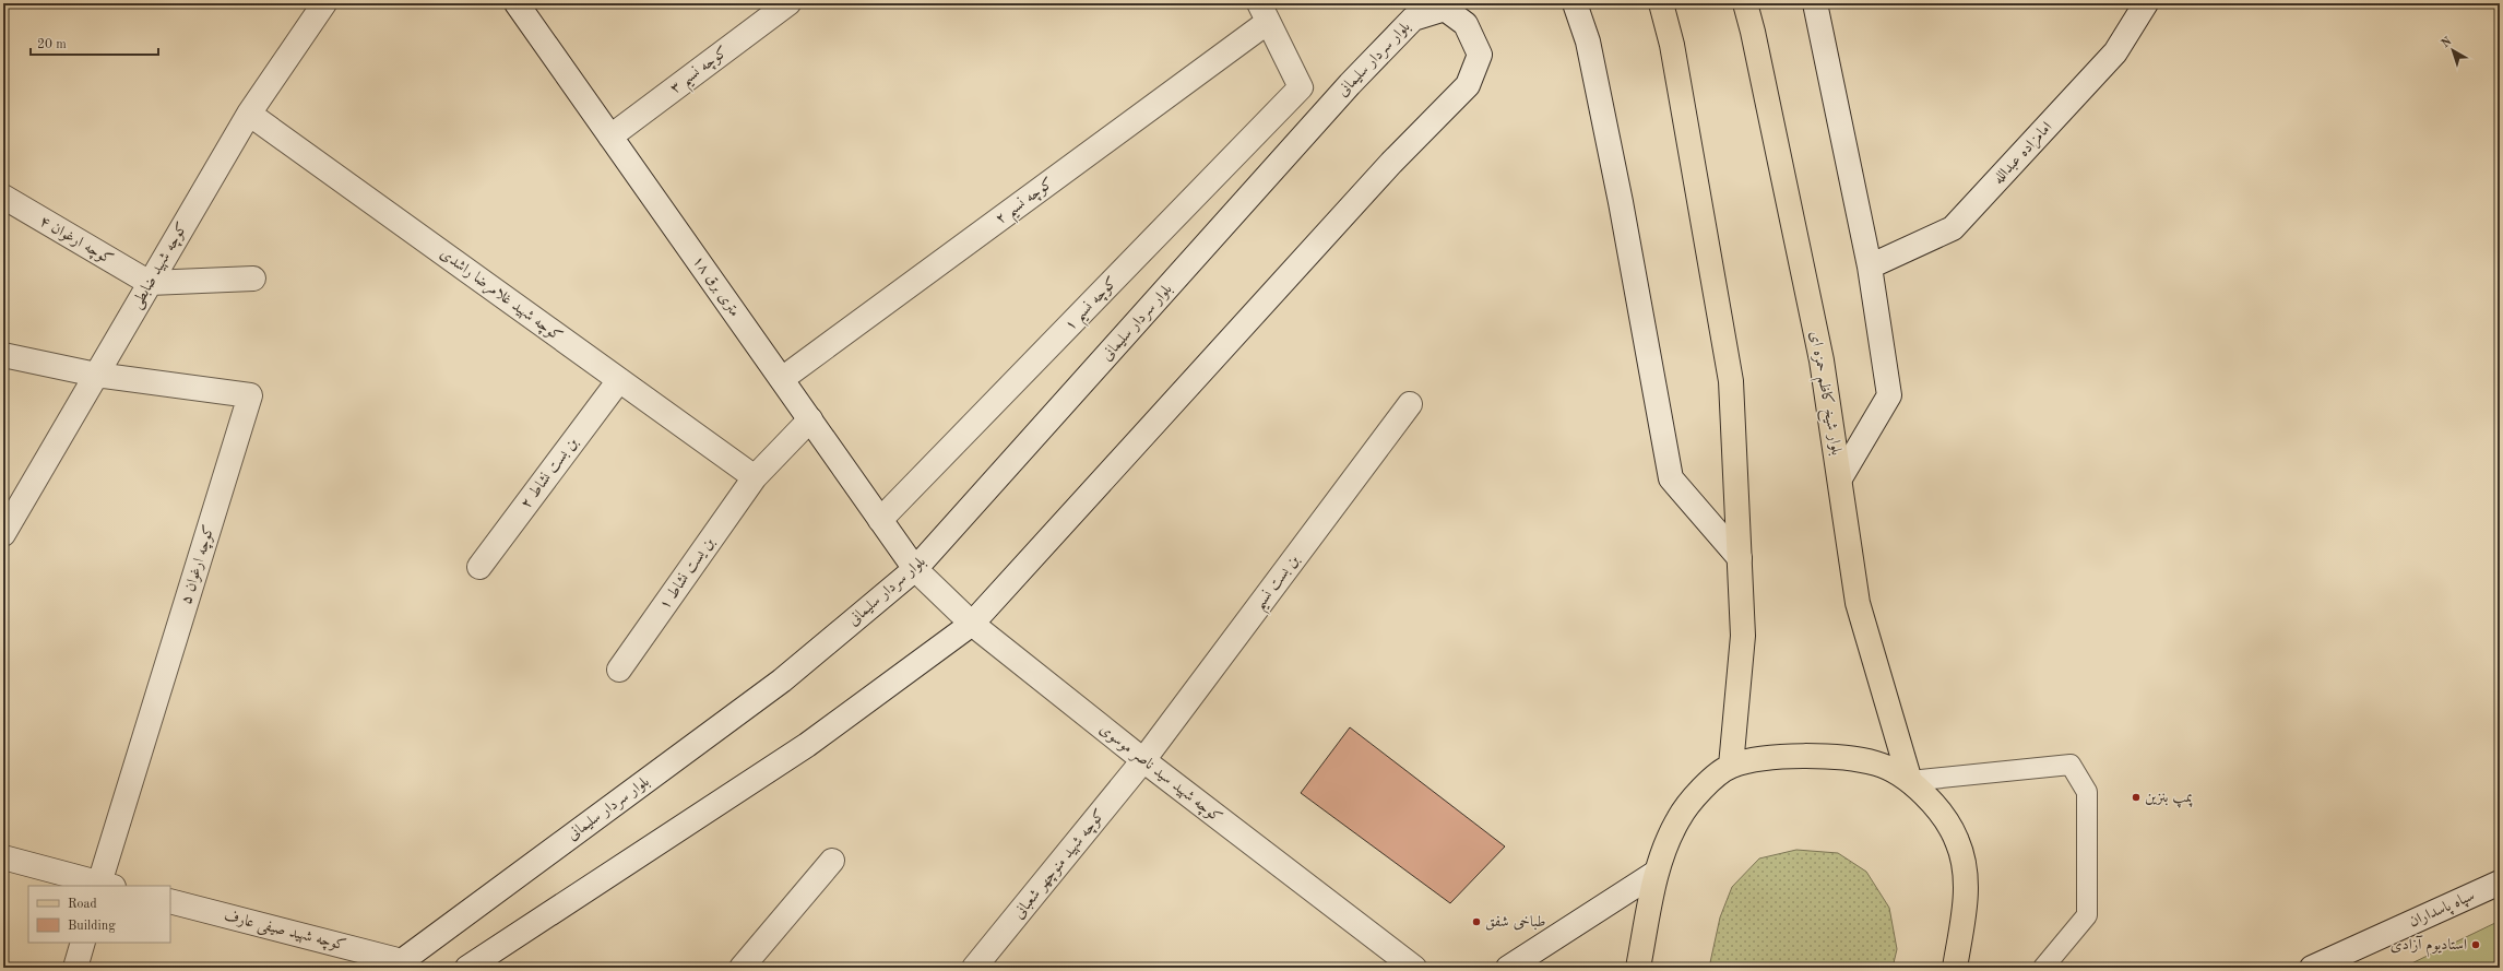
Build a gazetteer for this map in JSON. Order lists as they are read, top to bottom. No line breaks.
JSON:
{"streets":{"main road":["بلوار شیخ کاظم حمزه ای"],"street":["بلوار سردار سلیمانی","کوچه نسیم ۳","امامزاده عبدالله","کوچه نسیم ۲","کوچه ارغوان ۴","کوچه شهید ضابطی","۱۸ متری برق","کوچه شهید غلامرضا راشدی","کوچه نسیم ۱","بن بست نشاط ۲","کوچه ارغوان ۵","بن یست نشاط ۱","بن بست نسیم","کوچه شهید سید ناصر موسوی","کوچه شهید منوچهر شعبانی","سپاه پاسداران","کوچه شهید صیفی عارف"]},"crossings":[["بلوار سردار سلیمانی","۱۸ متری برق"],["بلوار سردار سلیمانی","کوچه شهید سید ناصر موسوی"],["بلوار سردار سلیمانی","کوچه شهید صیفی عارف"],["کوچه نسیم ۳","۱۸ متری برق"],["کوچه نسیم ۲","۱۸ متری برق"],["کوچه نسیم ۲","کوچه نسیم ۱"],["کوچه ارغوان ۴","کوچه شهید ضابطی"],["کوچه شهید ضابطی","کوچه شهید غلامرضا راشدی"],["کوچه شهید ضابطی","کوچه ارغوان ۵"],["۱۸ متری برق","کوچه نسیم ۱"],["۱۸ متری برق","بن یست نشاط ۱"],["۱۸ متری برق","کوچه شهید سید ناصر موسوی"],["کوچه شهید غلامرضا راشدی","بن بست نشاط ۲"],["کوچه شهید غلامرضا راشدی","بن یست نشاط ۱"],["بن بست نسیم","کوچه شهید سید ناصر موسوی"],["بن بست نسیم","کوچه شهید منوچهر شعبانی"],["کوچه شهید سید ناصر موسوی","کوچه شهید منوچهر شعبانی"]],"places":["پمپ بنزین","طباخی شفق","استادیوم آزادی"],"legend":["Road","Building"],"scale_bar":"20 m","north":"top left"}
